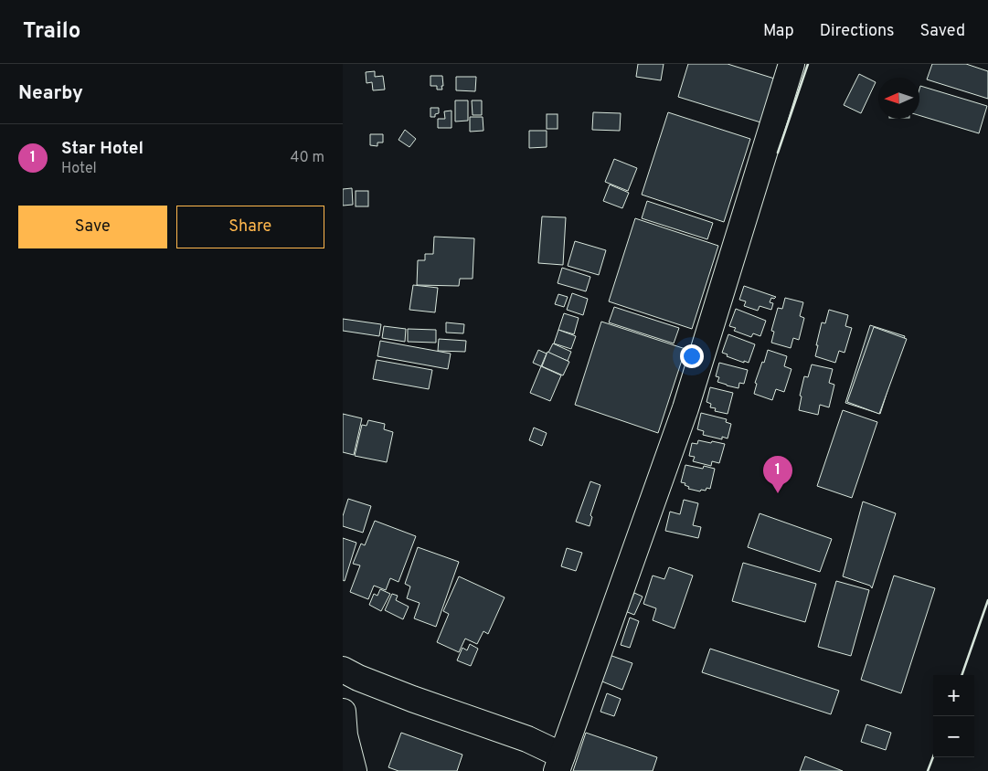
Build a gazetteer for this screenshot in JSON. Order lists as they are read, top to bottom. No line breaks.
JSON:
{"north":"left","page":{"header":"Trailo","nav":["Map","Directions","Saved"],"heading":"Nearby","list":[{"mark":"1","name":"Star Hotel","note":"Hotel","value":"40 m"}],"buttons":["Save","Share"],"pins":"1","map_buttons":["+","−"]}}
